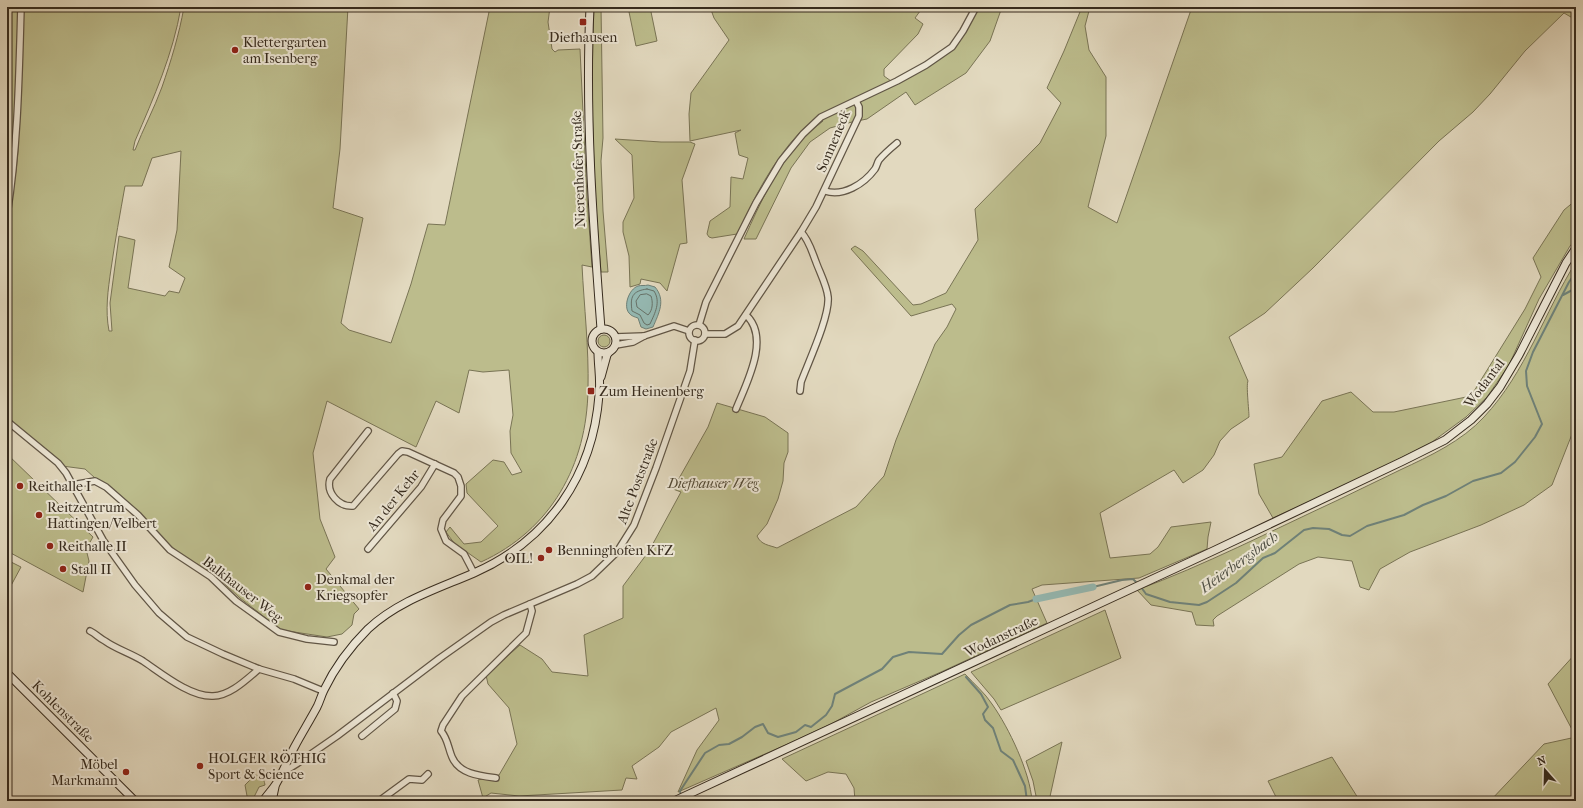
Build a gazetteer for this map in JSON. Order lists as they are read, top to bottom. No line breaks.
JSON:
{"streets":{"main road":["Nierenhofer Straße","Wodantal","Wodanstraße","Kohlenstraße"],"street":["Sonneneck","Alte Poststraße","An der Kehr","Balkhauser Weg"]},"crossings":[["Wodantal","Wodanstraße"]],"water":["Heierbergsbach"],"parks":["Diefhauser Weg"],"places":{"transit":["Diefhausen","Zum Heinenberg"],"other":["Klettergarten am Isenberg","Reithalle I","Reitzentrum Hattingen/Velbert","Reithalle II","Benninghofen KFZ","OIL!","Stall II","Denkmal der Kriegsopfer","HOLGER RÖTHIG Sport & Science","Möbel Markmann"]},"north":"top"}
